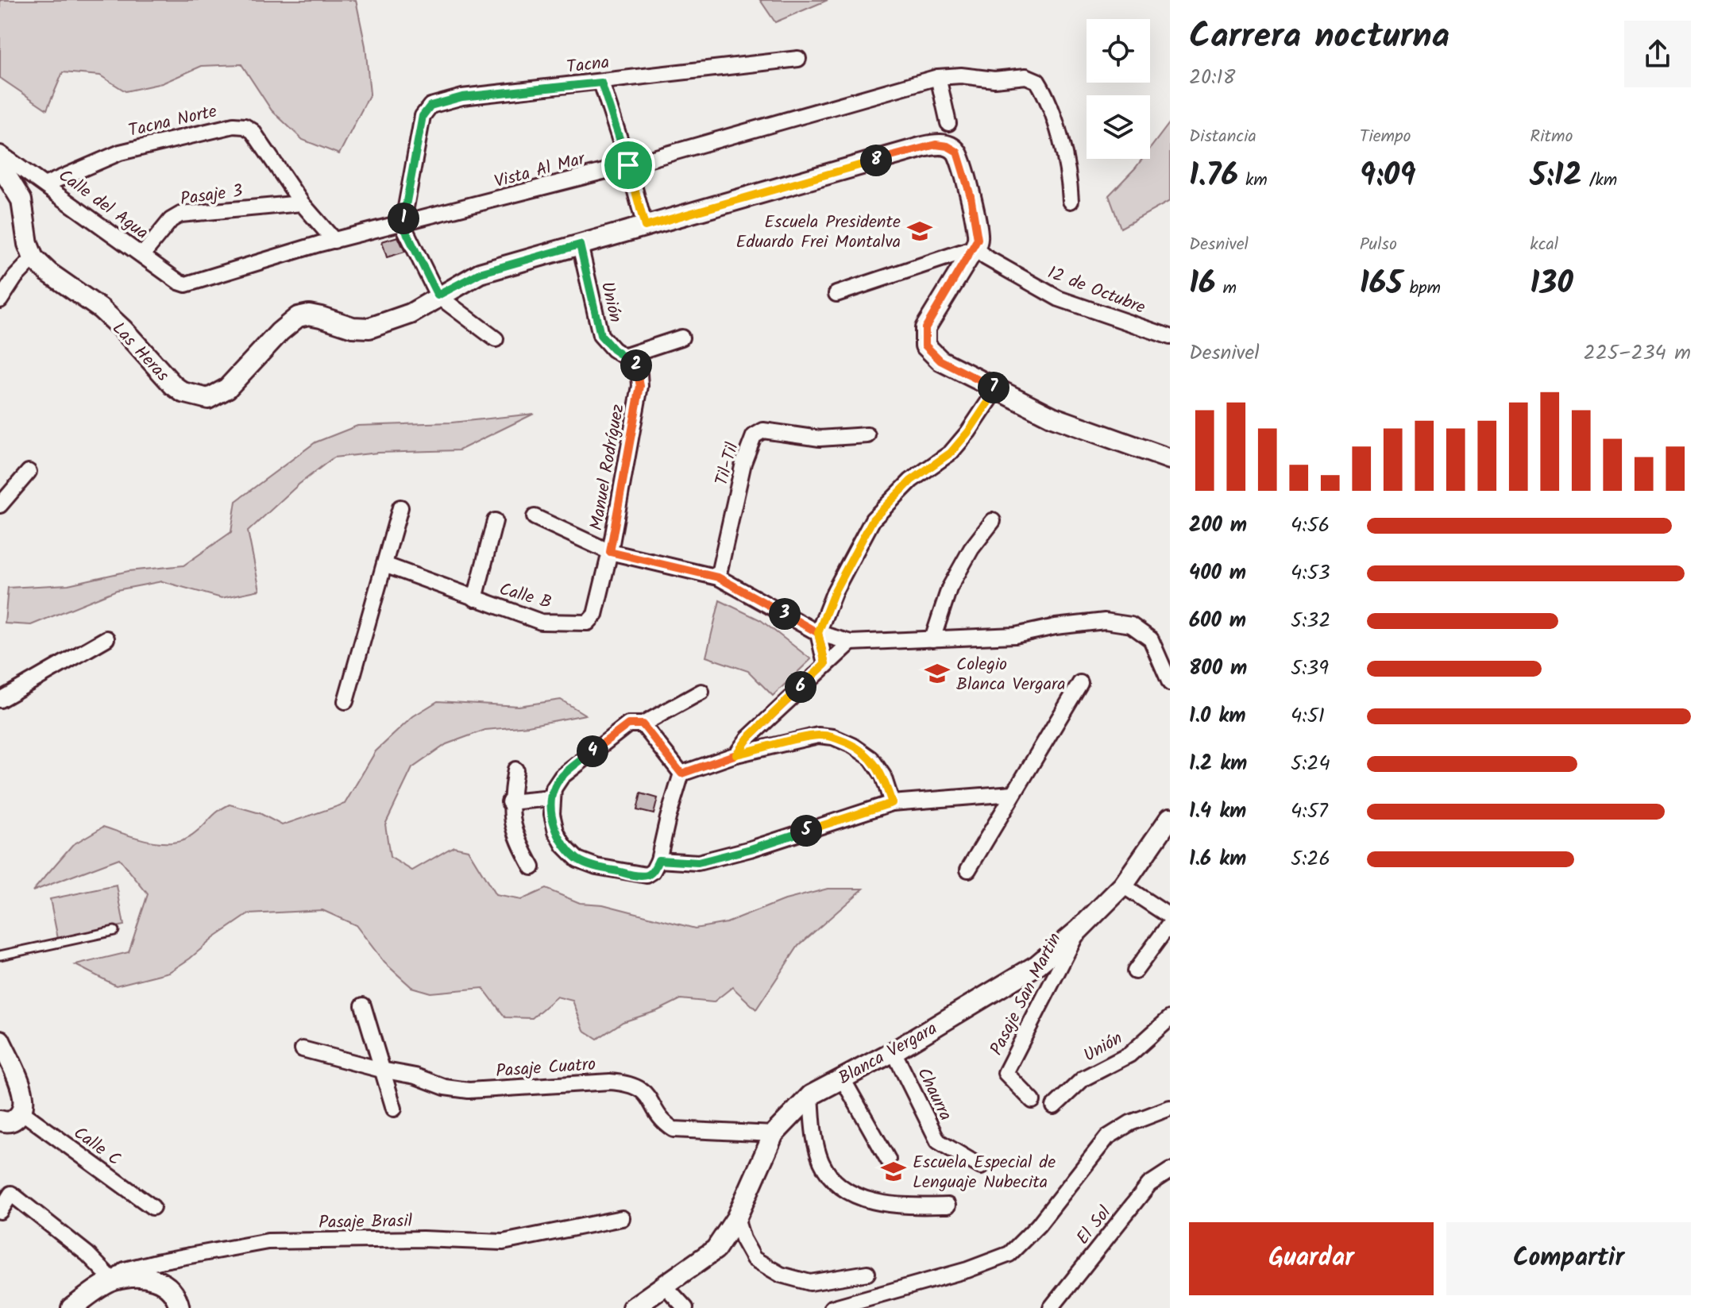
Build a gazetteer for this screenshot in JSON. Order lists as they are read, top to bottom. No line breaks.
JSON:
{"streets":{"street":["Tacna","Tacna Norte","Vista Al Mar","Pasaje 3","Calle del Agua","12 de Octubre","Unión","Las Heras","Til-Til","Manuel Rodríguez","Calle B","Pasaje San Martin","Blanca Vergara","Pasaje Cuatro","Chaurra","Calle C","Pasaje Brasil","El Sol"]},"crossings":[["Tacna","Vista Al Mar"],["Tacna Norte","Vista Al Mar"],["Tacna Norte","Pasaje 3"],["Tacna Norte","Calle del Agua"],["Vista Al Mar","Calle del Agua"],["Pasaje 3","Calle del Agua"],["Unión","Manuel Rodríguez"],["Manuel Rodríguez","Calle B"],["Pasaje San Martin","Blanca Vergara"],["Blanca Vergara","Pasaje Cuatro"],["Blanca Vergara","Chaurra"]],"places":{"school or university":["Escuela Presidente Eduardo Frei Montalva","Colegio Blanca Vergara","Escuela Especial de Lenguaje Nubecita"]},"page":{"heading":["Carrera nocturna","20:18"],"stats":[["Distancia","1.76 km"],["Tiempo","9:09"],["Ritmo","5:12 /km"],["Desnivel","16 m"],["Pulso","165 bpm"],["kcal","130"]],"pins":["8","1","2","7","3","6","4","5"],"chart":["Desnivel","225–234 m"],"list":[{"name":"200 m","note":"4:56"},{"name":"400 m","note":"4:53"},{"name":"600 m","note":"5:32"},{"name":"800 m","note":"5:39"},{"name":"1.0 km","note":"4:51"},{"name":"1.2 km","note":"5:24"},{"name":"1.4 km","note":"4:57"},{"name":"1.6 km","note":"5:26"}],"buttons":["Guardar","Compartir"]}}
